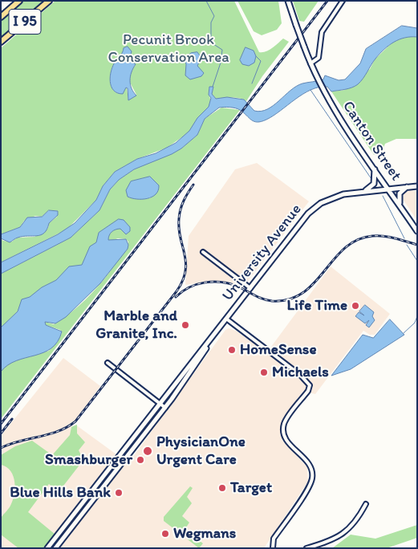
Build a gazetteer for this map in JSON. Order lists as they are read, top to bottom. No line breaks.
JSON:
{"streets":{"highway":["I 95"],"main road":["Canton Street","University Avenue"]},"crossings":[["Canton Street","University Avenue"]],"parks":["Pecunit Brook Conservation Area"],"places":["Life Time","Marble and Granite, Inc.","HomeSense","Michaels","PhysicianOne Urgent Care","Smashburger","Target","Blue Hills Bank","Wegmans"]}
